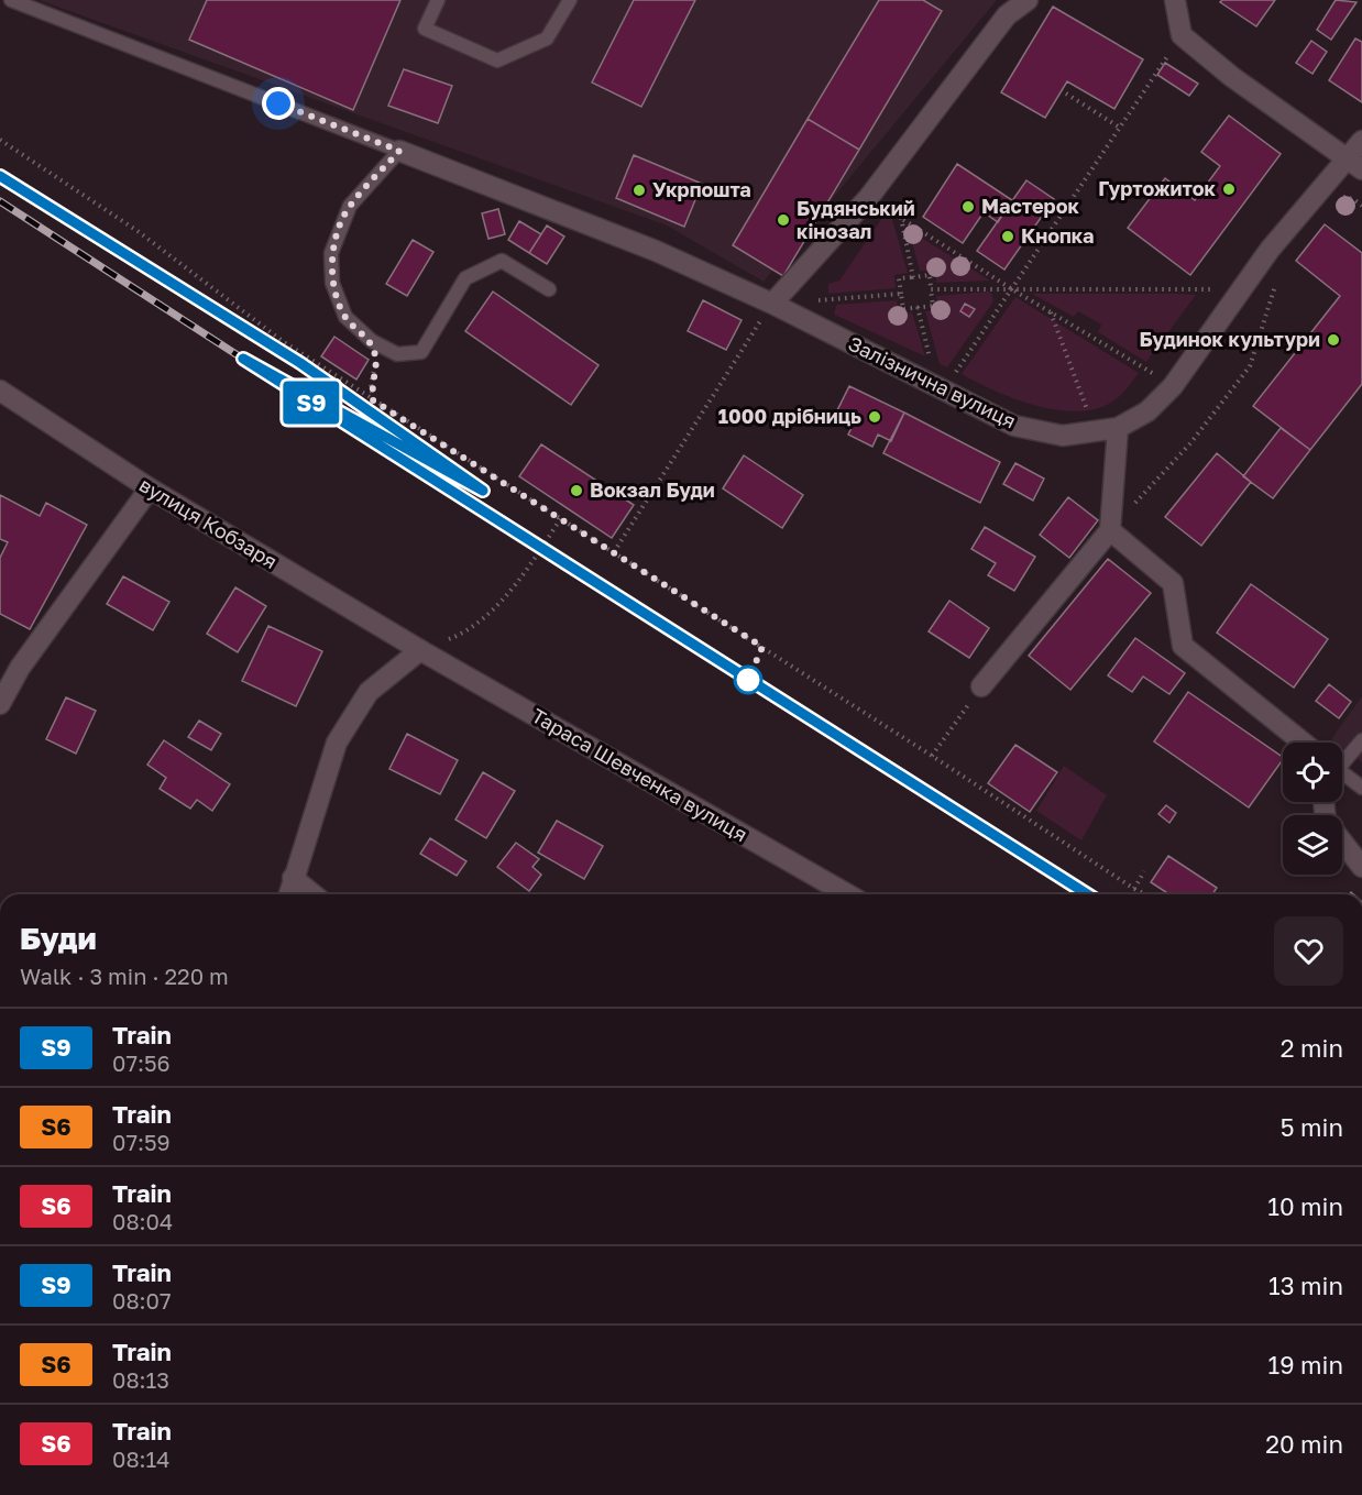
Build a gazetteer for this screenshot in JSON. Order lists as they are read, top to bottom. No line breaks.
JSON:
{"streets":{"street":["Залізнична вулиця","вулиця Кобзаря","Тараса Шевченка вулиця"]},"crossings":[["вулиця Кобзаря","Тараса Шевченка вулиця"]],"places":["Гуртожиток","Укрпошта","Мастерок","Будянський кінозал","Кнопка","Будинок культури","1000 дрібниць","Вокзал Буди"],"page":{"on_map":"S9","heading":["Буди","Walk · 3 min · 220 m"],"list":[{"mark":"S9","name":"Train","note":"07:56","value":"2 min"},{"mark":"S6","name":"Train","note":"07:59","value":"5 min"},{"mark":"S6","name":"Train","note":"08:04","value":"10 min"},{"mark":"S9","name":"Train","note":"08:07","value":"13 min"},{"mark":"S6","name":"Train","note":"08:13","value":"19 min"},{"mark":"S6","name":"Train","note":"08:14","value":"20 min"}]}}
